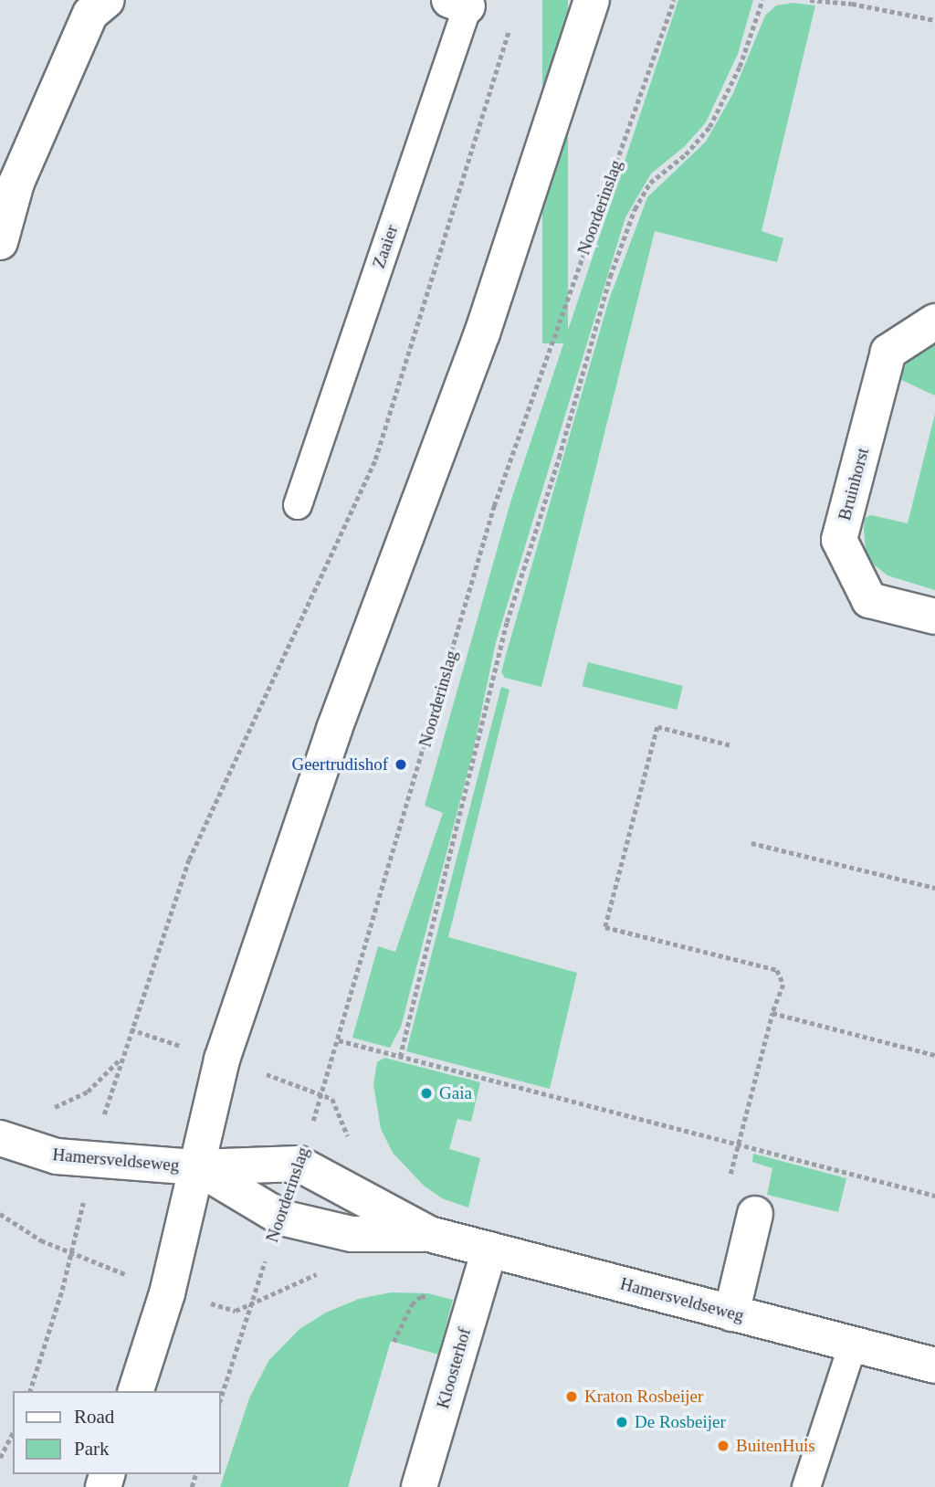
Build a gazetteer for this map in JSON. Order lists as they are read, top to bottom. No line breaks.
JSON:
{"streets":{"street":["Bruinhorst","Hamersveldseweg","Kloosterhof"],"lane":["Zaaier"],"path":["Noorderinslag"]},"crossings":[["Noorderinslag","Hamersveldseweg"],["Hamersveldseweg","Kloosterhof"]],"places":["Geertrudishof","Gaia","Kraton Rosbeijer","De Rosbeijer","BuitenHuis"],"legend":["Road","Park"]}
